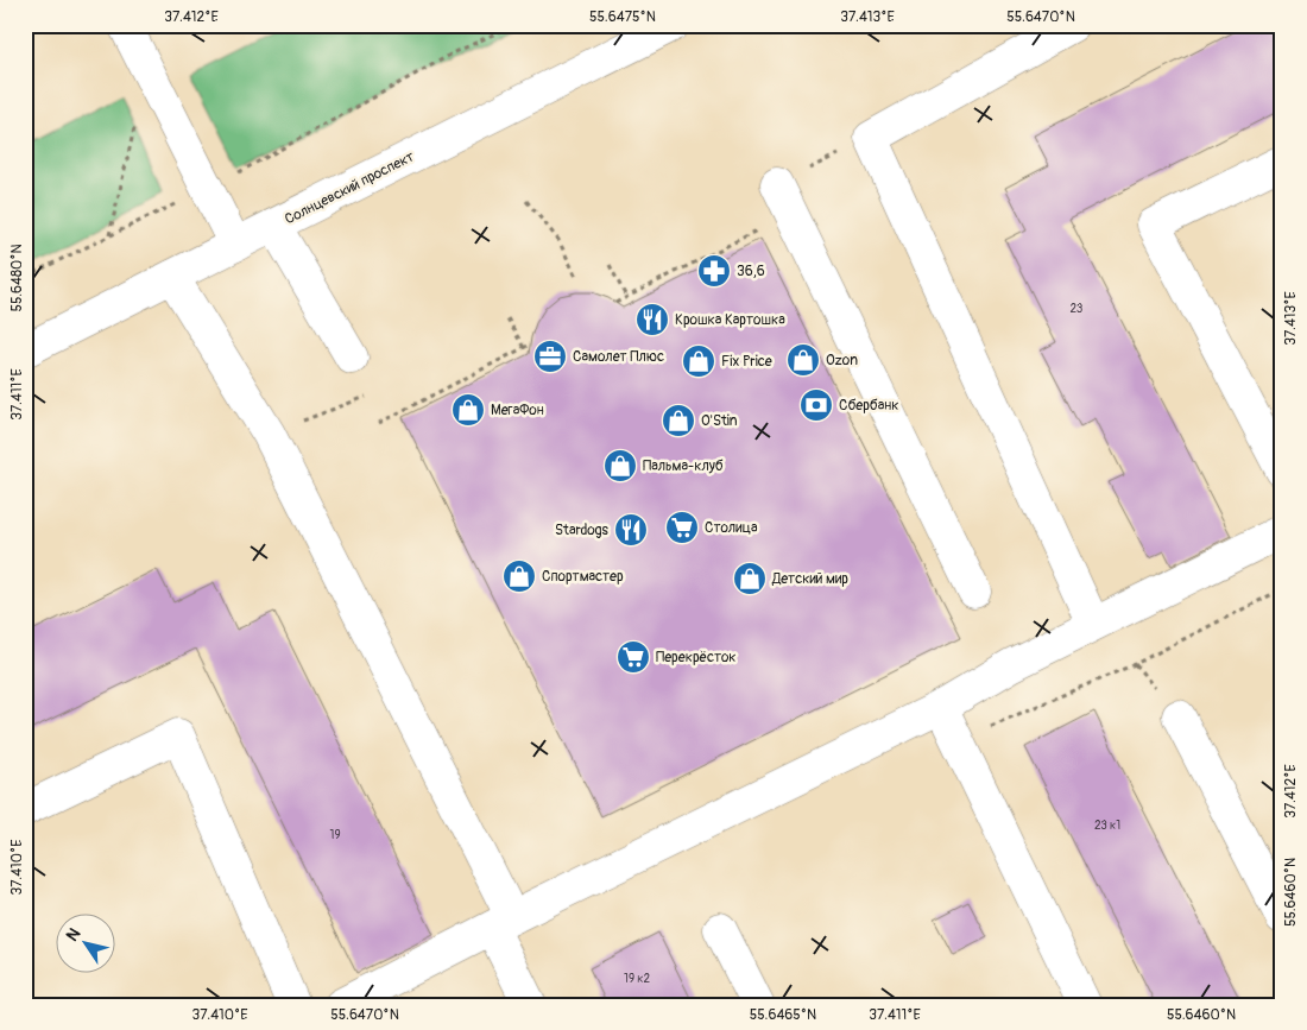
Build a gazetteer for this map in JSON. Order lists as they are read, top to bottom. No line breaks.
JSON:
{"streets":{"street":["Солнцевский проспект"]},"places":{"pharmacy":["36,6"],"restaurant":["Крошка Картошка","Stardogs"],"office":["Самолет Плюс"],"shop":["Ozon","Fix Price","МегаФон","O'Stin","Пальма-клуб","Спортмастер","Детский мир"],"bank":["Сбербанк"],"supermarket":["Столица","Перекрёсток"]},"house_numbers":["23","23 к1","19","19 к2"],"north":"top left","coordinates":["37.412°E","55.6475°N","37.413°E","55.6470°N","55.6480°N","37.411°E","37.410°E","55.6460°N","55.6465°N"]}
